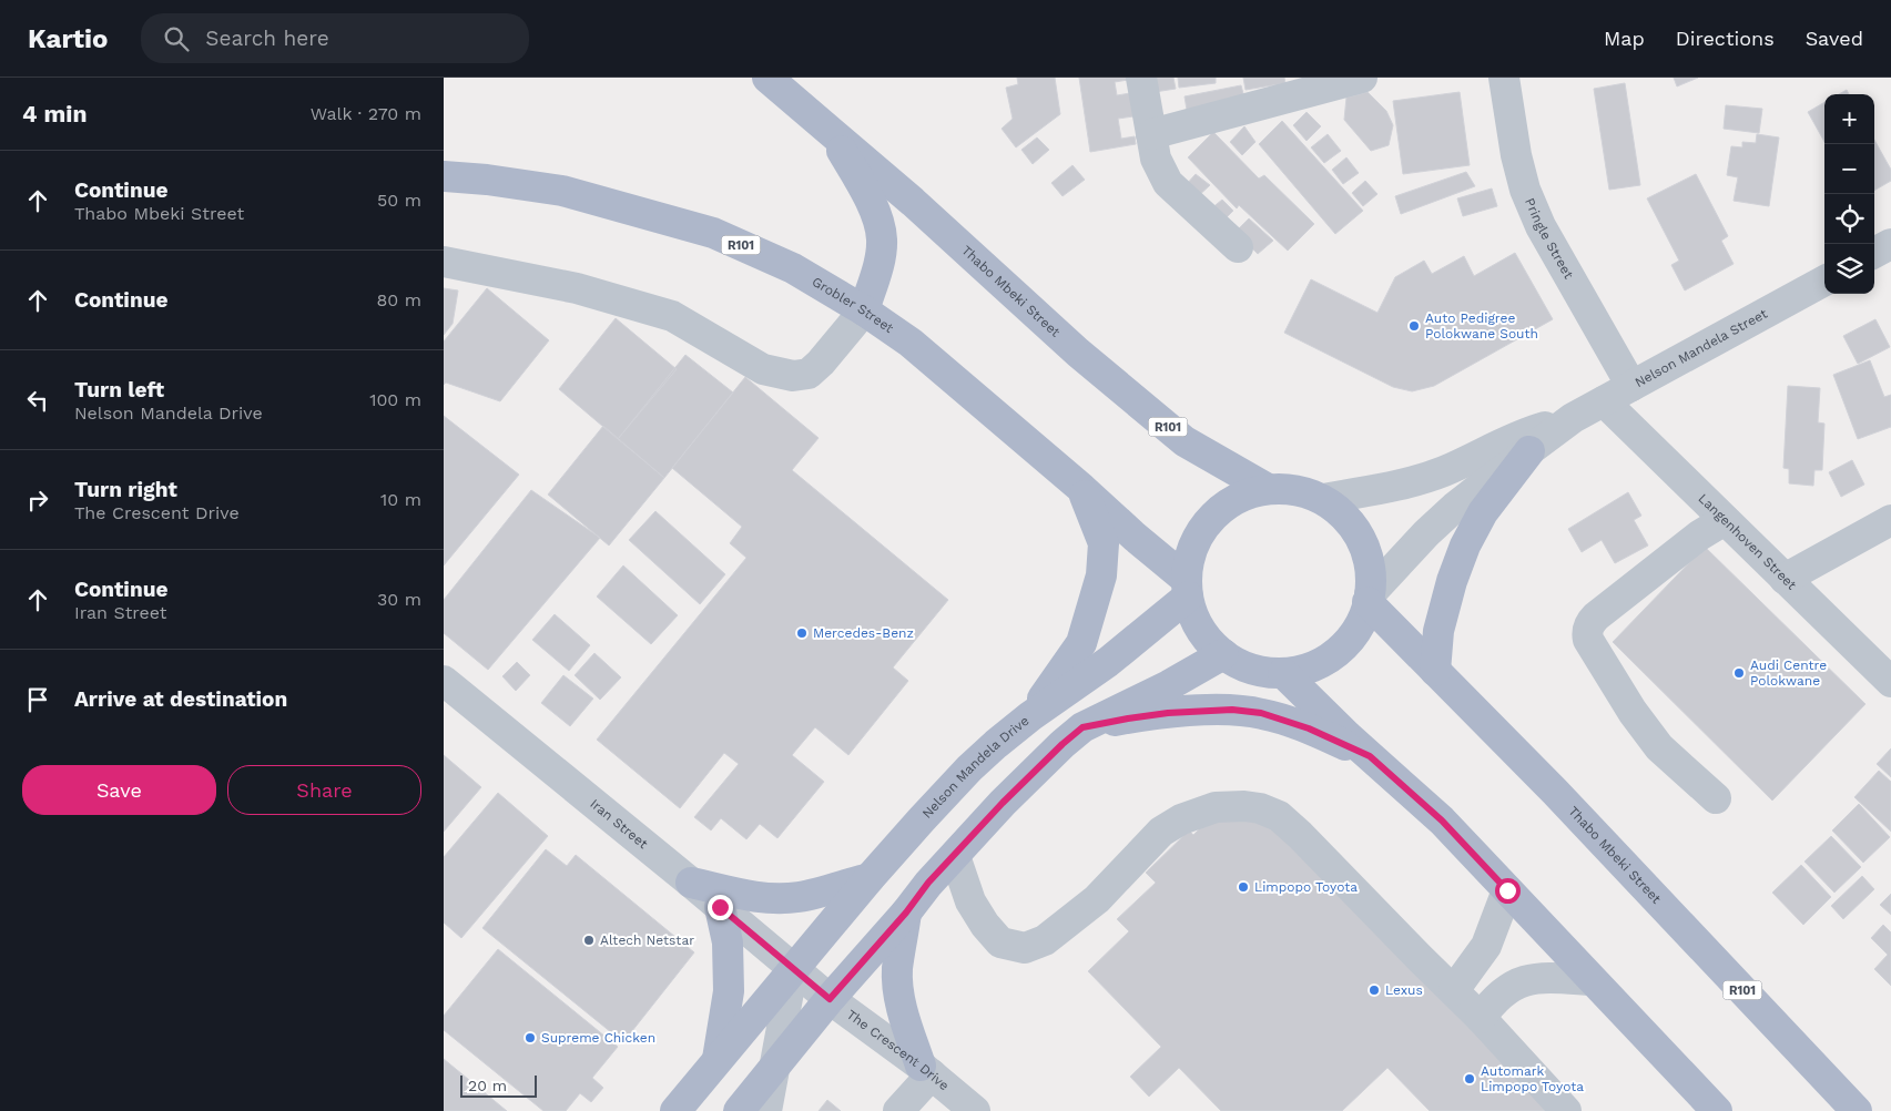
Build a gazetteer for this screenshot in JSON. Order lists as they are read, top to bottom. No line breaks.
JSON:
{"streets":{"main road":["R101","Thabo Mbeki Street","Grobler Street","Nelson Mandela Drive"],"street":["Pringle Street","Nelson Mandela Street","Langenhoven Street","Iran Street","The Crescent Drive"]},"crossings":[["Pringle Street","Nelson Mandela Street"],["Thabo Mbeki Street","Grobler Street"],["Thabo Mbeki Street","Nelson Mandela Street"],["Thabo Mbeki Street","Nelson Mandela Drive"],["Grobler Street","Nelson Mandela Street"],["Grobler Street","Nelson Mandela Drive"],["Nelson Mandela Street","Langenhoven Street"],["Nelson Mandela Street","Nelson Mandela Drive"],["Nelson Mandela Drive","Iran Street"],["Nelson Mandela Drive","The Crescent Drive"],["Iran Street","The Crescent Drive"]],"places":["Auto Pedigree Polokwane South","Mercedes-Benz","Audi Centre Polokwane","Limpopo Toyota","Altech Netstar","Lexus","Supreme Chicken","Automark Limpopo Toyota"],"scale_bar":"20 m","page":{"header":"Kartio","search":"Search here","nav":["Map","Directions","Saved"],"heading":["4 min","Walk · 270 m"],"map_buttons":["+","−"],"list":[["Continue","Thabo Mbeki Street","50 m"],["Continue","80 m"],["Turn left","Nelson Mandela Drive","100 m"],["Turn right","The Crescent Drive","10 m"],["Continue","Iran Street","30 m"],"Arrive at destination"],"buttons":["Save","Share"],"scale":"20 m"}}
